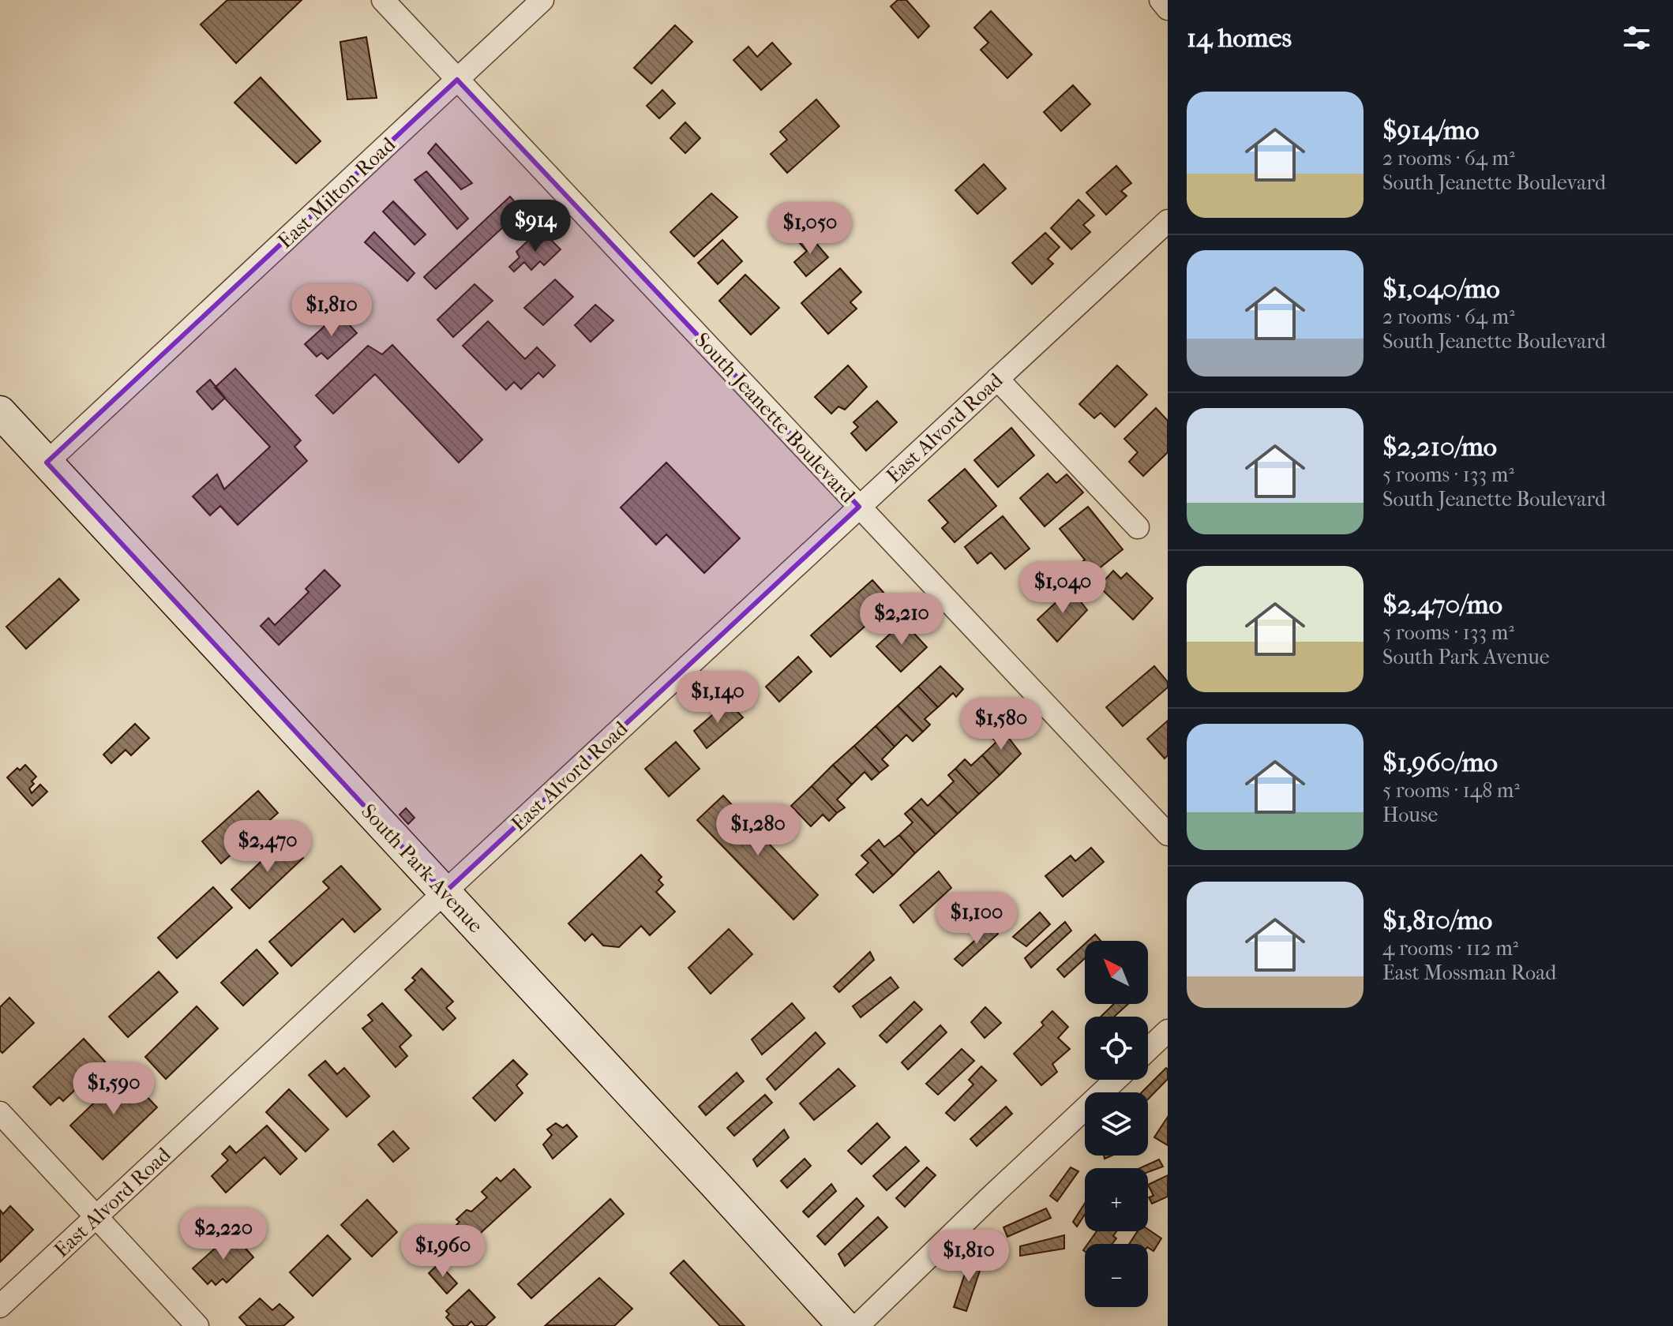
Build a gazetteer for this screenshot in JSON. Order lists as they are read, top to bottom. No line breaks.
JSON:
{"streets":{"main road":["South Park Avenue"],"street":["East Milton Road","South Jeanette Boulevard","East Alvord Road"]},"crossings":[["East Milton Road","South Jeanette Boulevard"],["East Milton Road","South Park Avenue"],["South Jeanette Boulevard","East Alvord Road"],["East Alvord Road","South Park Avenue"]],"north":"top left","page":{"heading":"14 homes","list":[{"name":"$914/mo","note":"2 rooms · 64 m² · South Jeanette Boulevard"},{"name":"$1,040/mo","note":"2 rooms · 64 m² · South Jeanette Boulevard"},{"name":"$2,210/mo","note":"5 rooms · 133 m² · South Jeanette Boulevard"},{"name":"$2,470/mo","note":"5 rooms · 133 m² · South Park Avenue"},{"name":"$1,960/mo","note":"5 rooms · 148 m² · House"},{"name":"$1,810/mo","note":"4 rooms · 112 m² · East Mossman Road"}],"price":["$914","$1,050","$1,810","$1,040","$2,210","$1,140","$1,580","$1,280","$2,470","$1,100","$1,590","$2,220","$1,960","$1,810"],"map_buttons":["+","−"]}}
